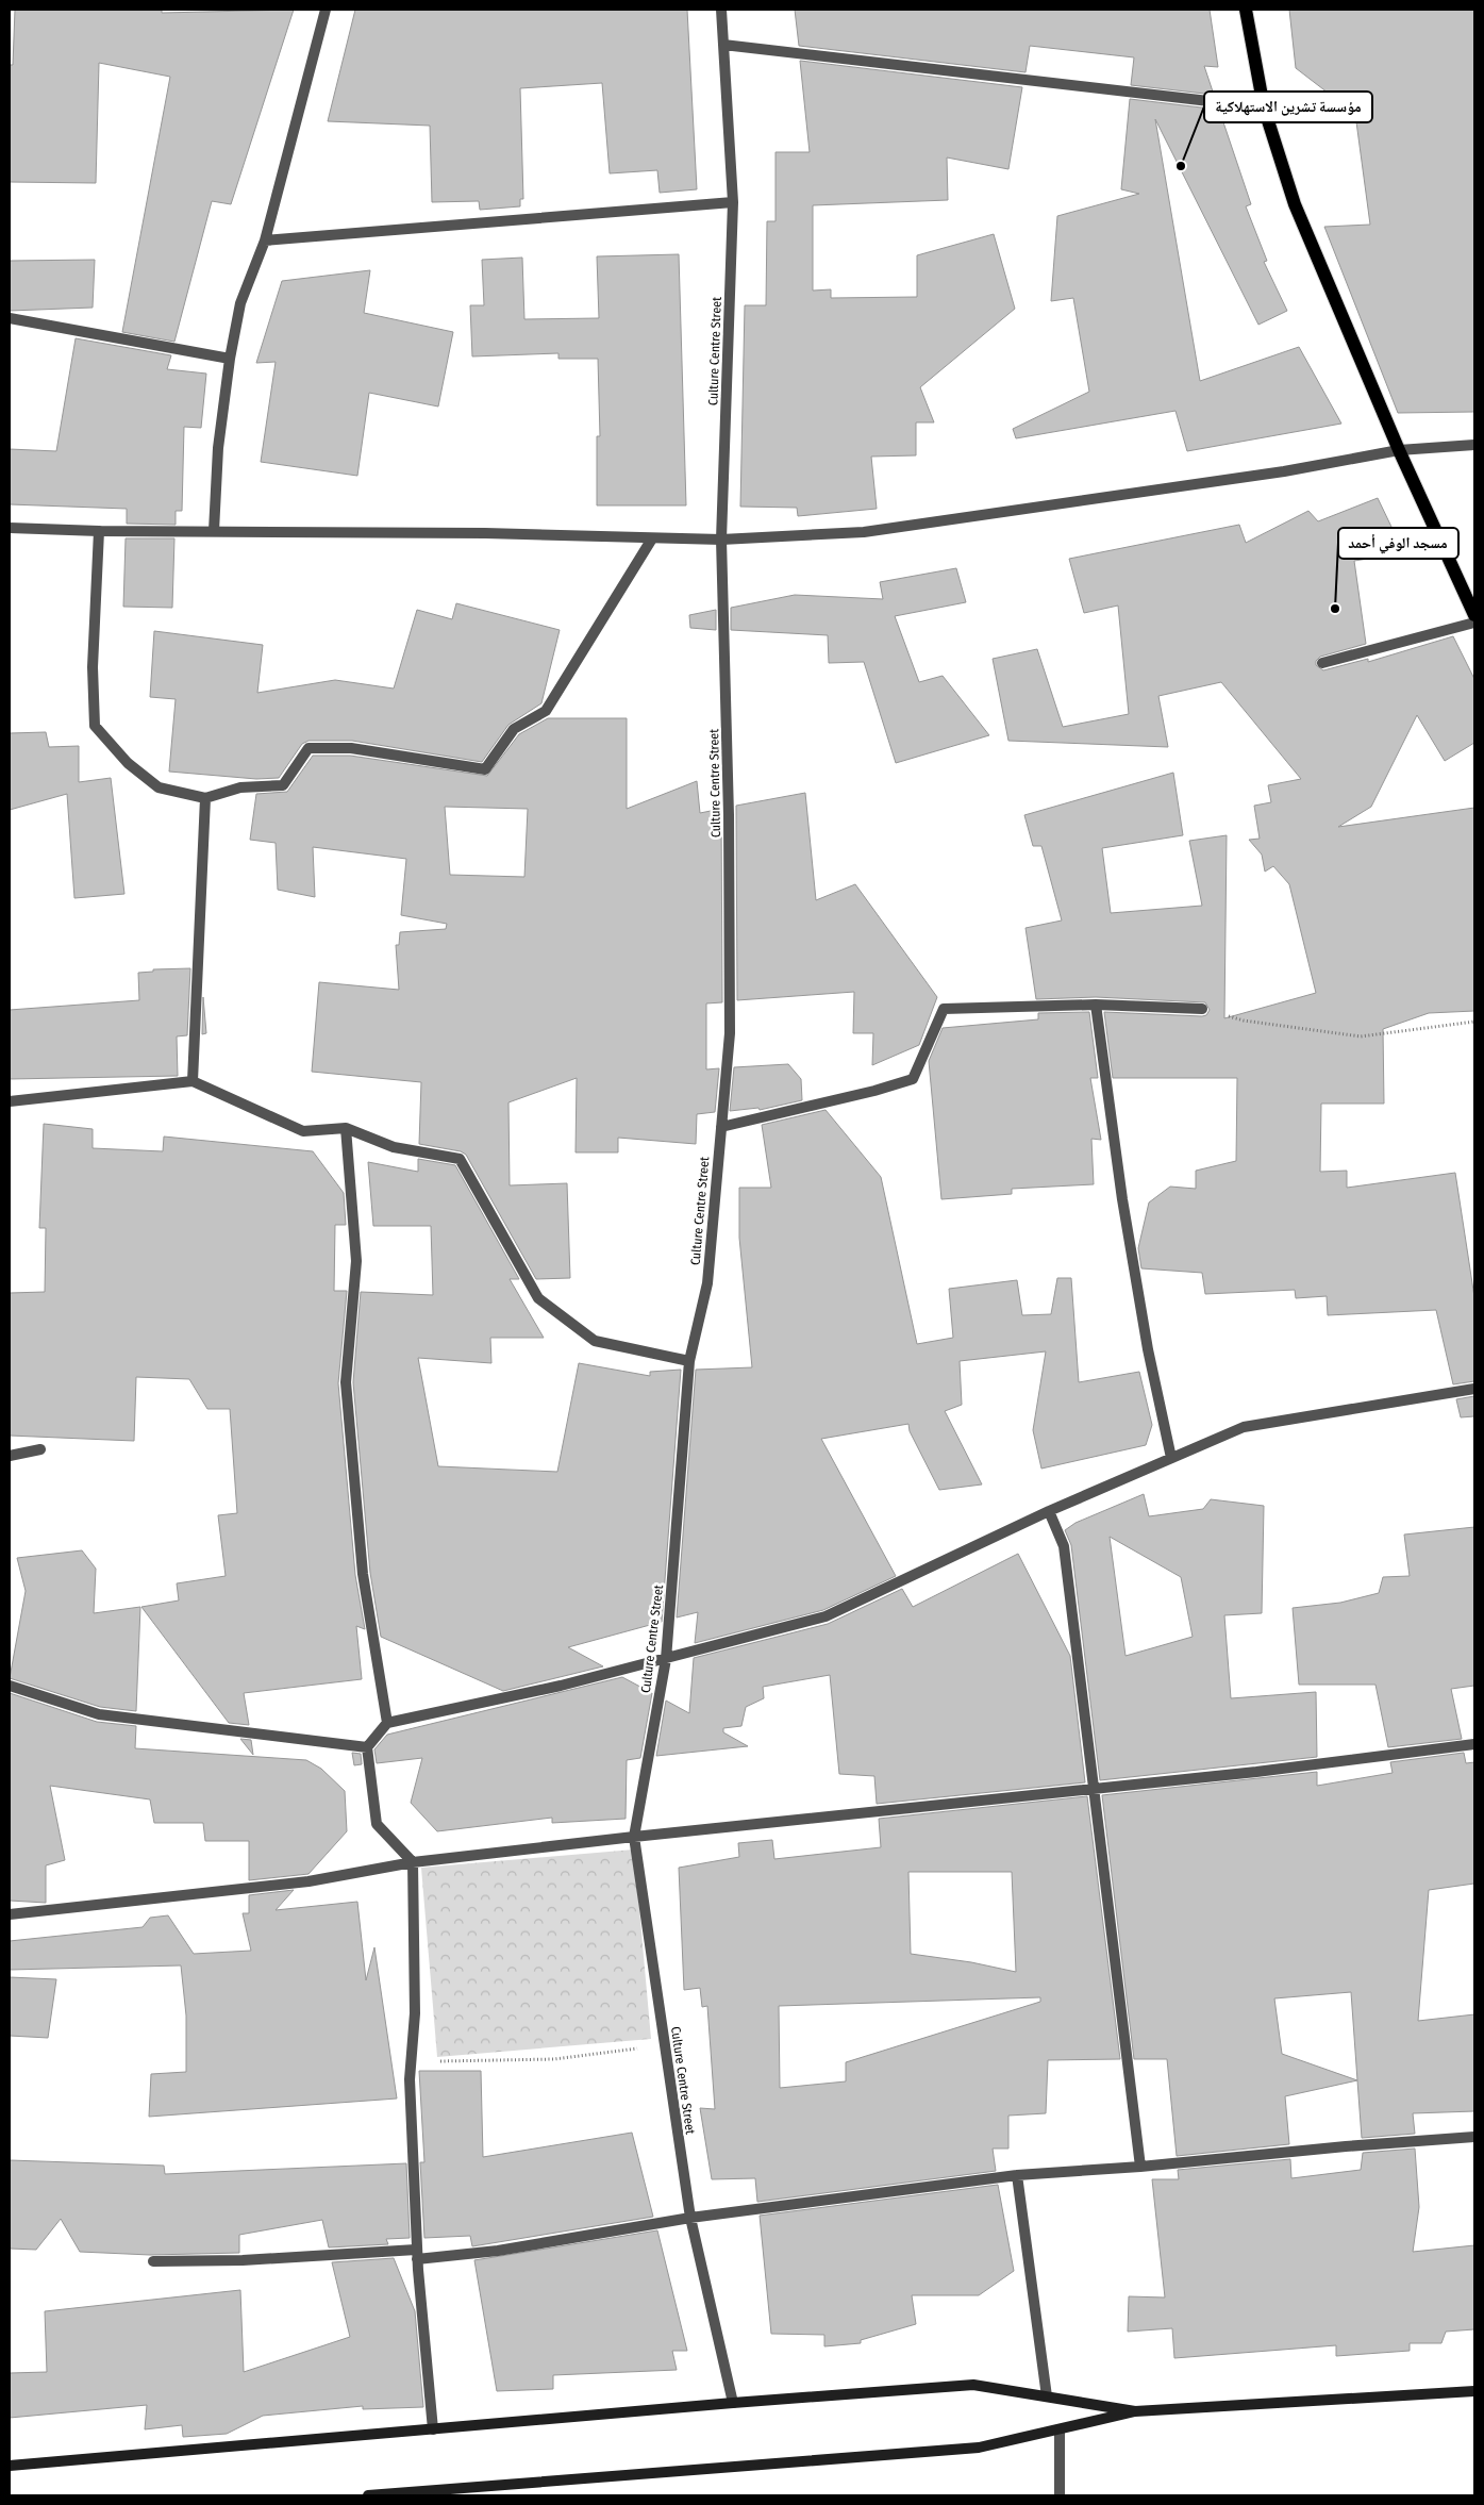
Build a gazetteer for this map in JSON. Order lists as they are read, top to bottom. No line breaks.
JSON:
{"streets":{"street":["Culture Centre Street"]},"places":["مؤسسة تشرين الاستهلاكية","مسجد الوفي أحمد"]}
